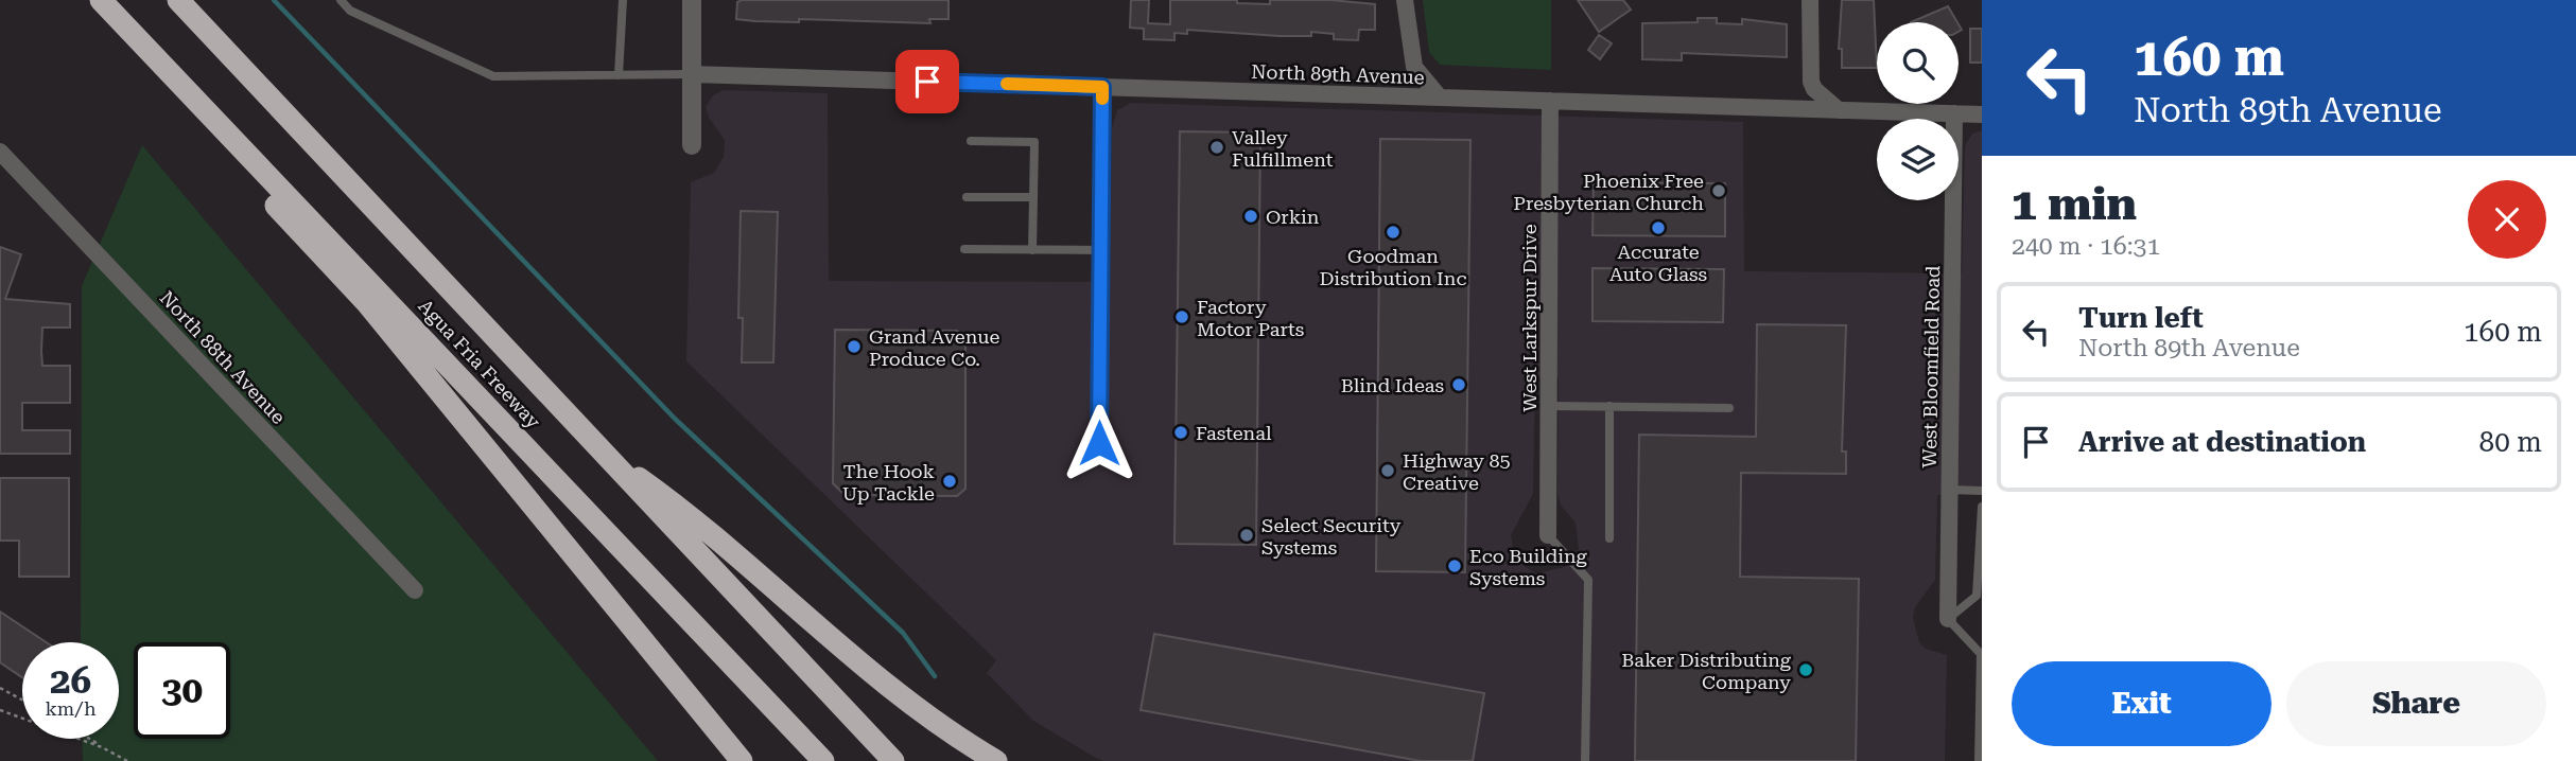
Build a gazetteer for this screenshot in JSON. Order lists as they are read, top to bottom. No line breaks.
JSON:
{"streets":{"highway":["Agua Fria Freeway"],"street":["North 89th Avenue","West Larkspur Drive","North 88th Avenue","West Bloomfield Road"]},"crossings":[["North 89th Avenue","West Larkspur Drive"],["North 89th Avenue","West Bloomfield Road"]],"places":["Valley Fulfillment","Phoenix Free Presbyterian Church","Orkin","Accurate Auto Glass","Goodman Distribution Inc","Factory Motor Parts","Grand Avenue Produce Co.","Blind Ideas","Fastenal","Highway 85 Creative","The Hook Up Tackle","Select Security Systems","Eco Building Systems","Baker Distributing Company"],"page":{"turn":["160 m","North 89th Avenue"],"heading":["1 min","240 m · 16:31"],"list":[{"name":"Turn left","note":"North 89th Avenue","value":"160 m"},{"name":"Arrive at destination","value":"80 m"}],"speed":"26 km/h","limit":"30","buttons":["Exit","Share"]}}
